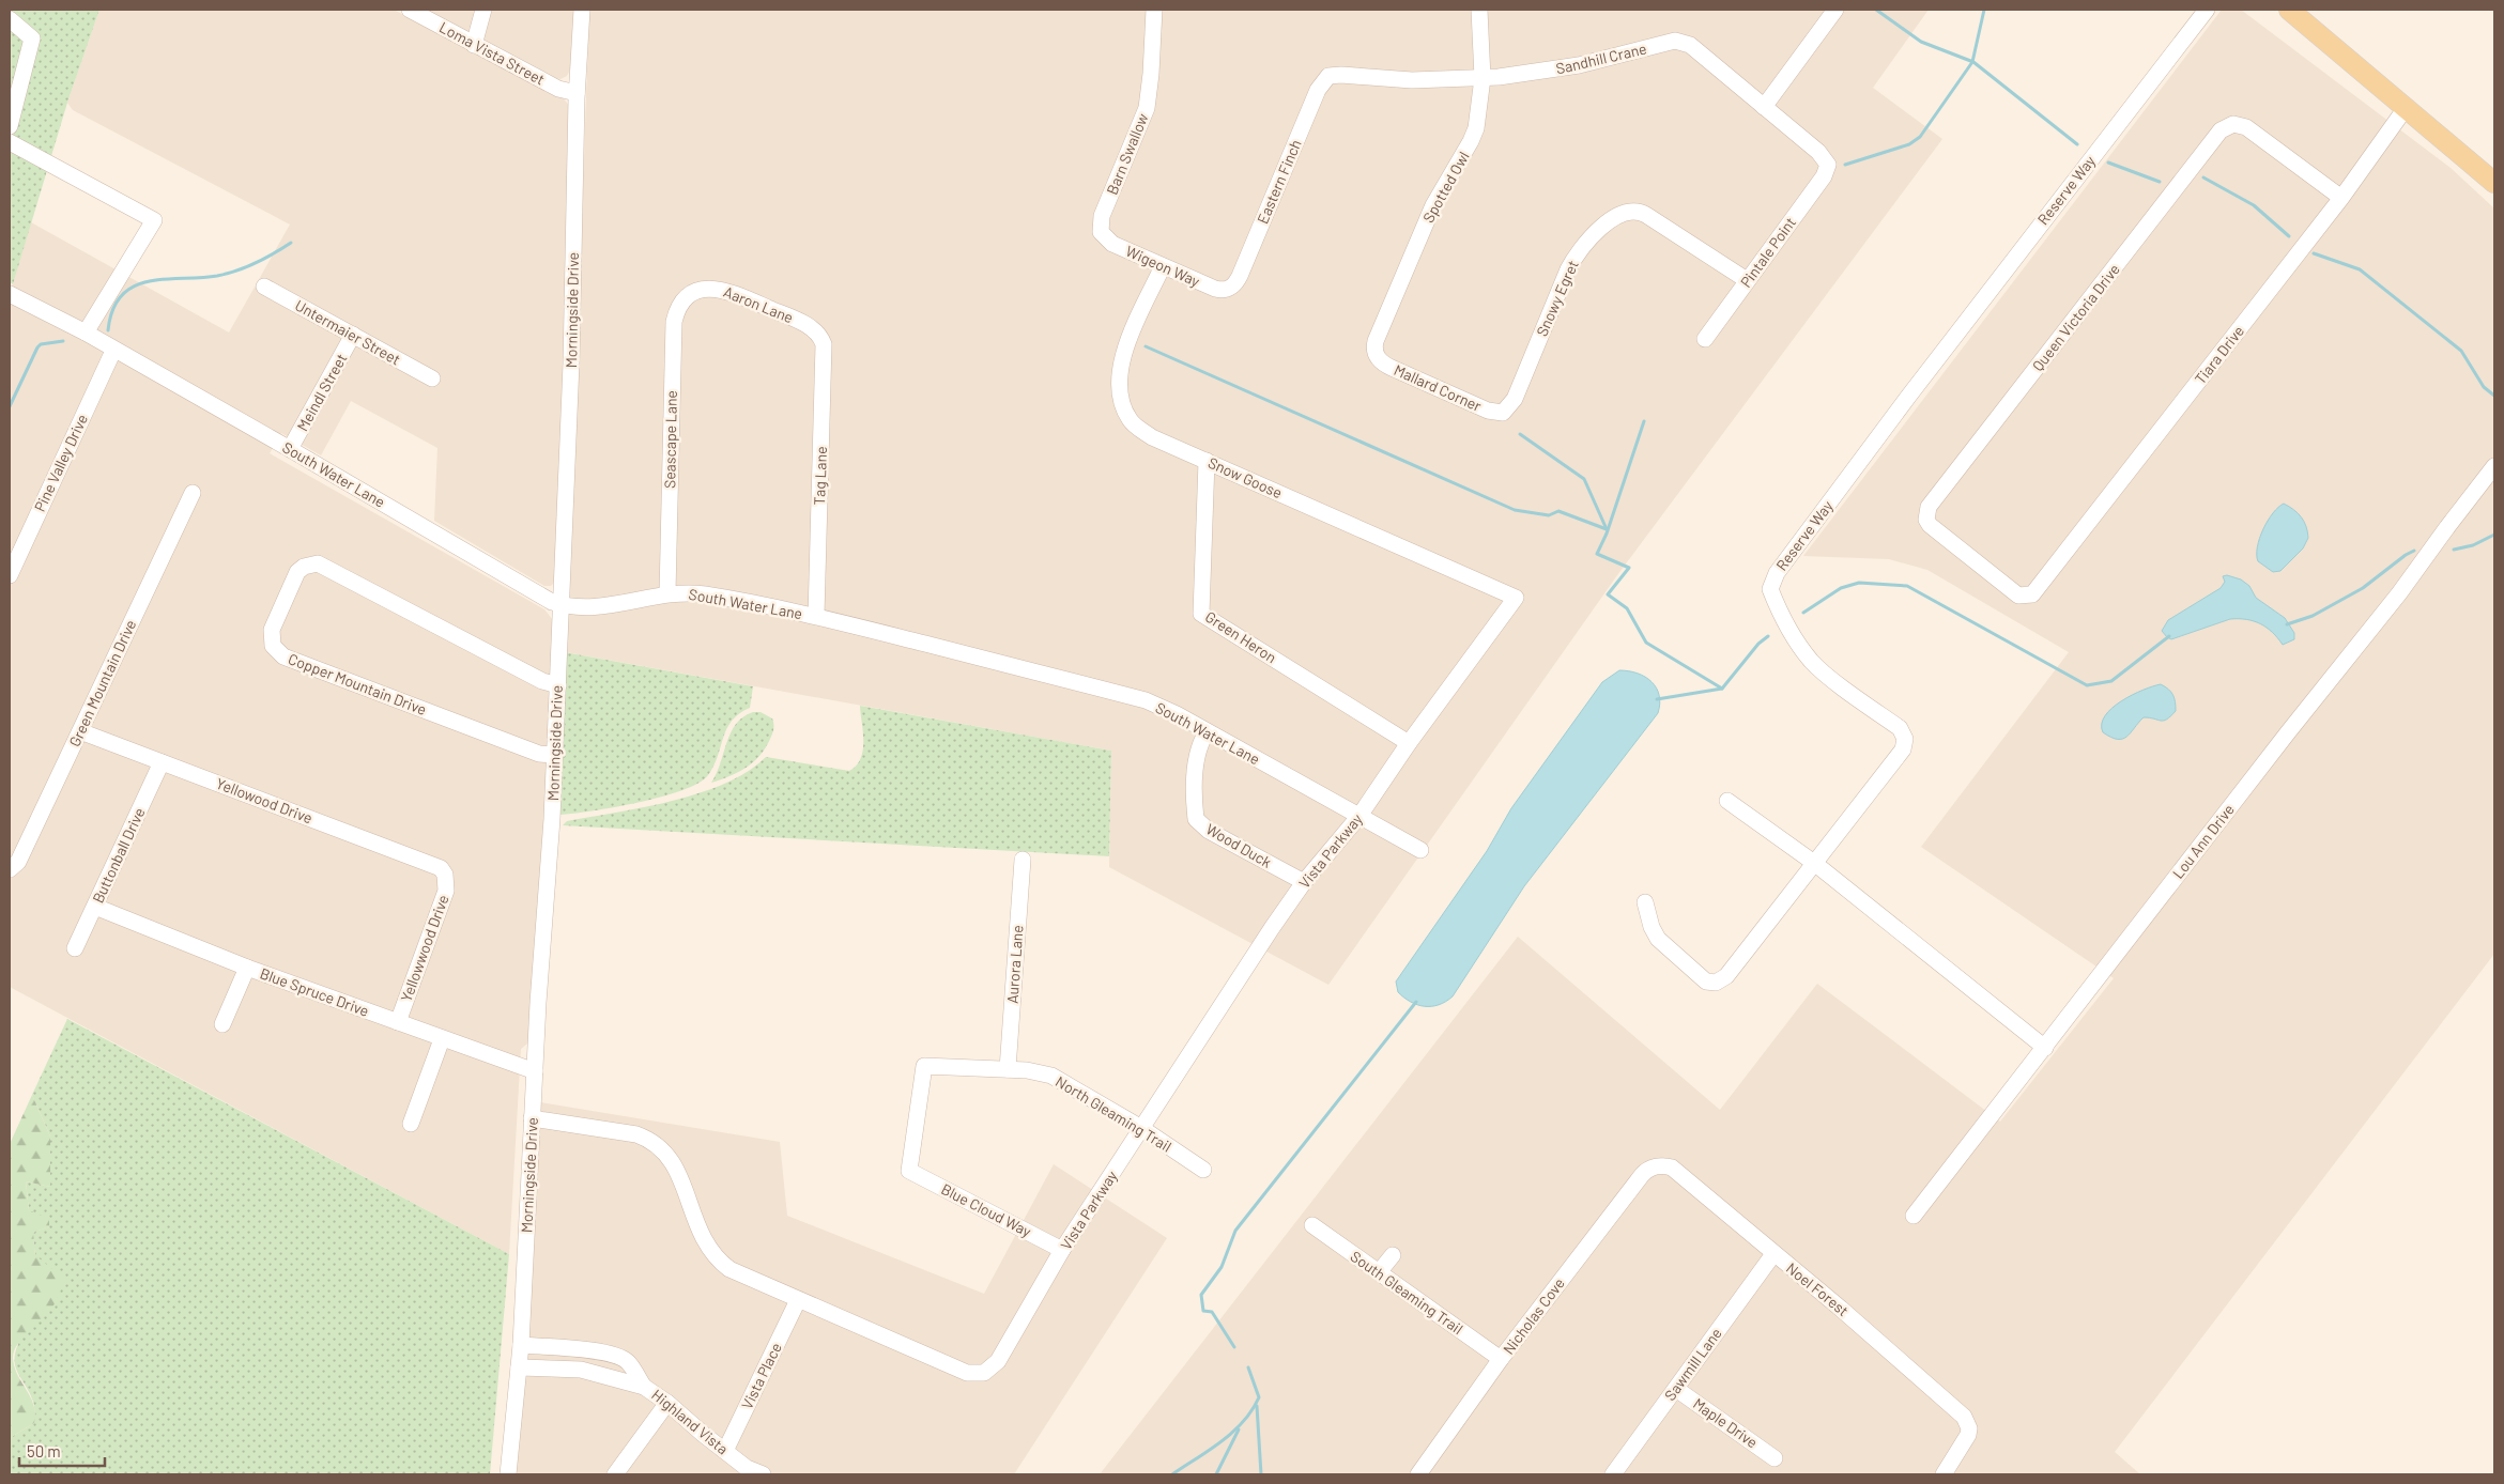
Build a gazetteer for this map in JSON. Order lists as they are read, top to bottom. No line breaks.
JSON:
{"streets":{"street":["Loma Vista Street","Sandhill Crane","Barn Swallow","Eastern Finch","Spotted Owl","Reserve Way","Pintale Point","Wigeon Way","Snowy Egret","Aaron Lane","Morningside Drive","Queen Victoria Drive","Untermaier Street","Tiara Drive","Mallard Corner","Meindl Street","Seascape Lane","Pine Valley Drive","South Water Lane","Tag Lane","Snow Goose","Green Heron","Green Mountain Drive","Copper Mountain Drive","Yellowood Drive","Lou Ann Drive","Wood Duck","Vista Parkway","Buttonball Drive","Yellowwood Drive","Aurora Lane","Blue Spruce Drive","North Gleaming Trail","Blue Cloud Way","Noel Forest","South Gleaming Trail","Nicholas Cove","Sawmill Lane","Vista Place","Highland Vista","Maple Drive"]},"crossings":[["Loma Vista Street","Morningside Drive"],["Sandhill Crane","Eastern Finch"],["Sandhill Crane","Spotted Owl"],["Sandhill Crane","Pintale Point"],["Barn Swallow","Wigeon Way"],["Eastern Finch","Wigeon Way"],["Spotted Owl","Mallard Corner"],["Pintale Point","Snowy Egret"],["Wigeon Way","Snow Goose"],["Snowy Egret","Mallard Corner"],["Aaron Lane","Seascape Lane"],["Aaron Lane","Tag Lane"],["Morningside Drive","South Water Lane"],["Morningside Drive","Copper Mountain Drive"],["Morningside Drive","Vista Parkway"],["Morningside Drive","Blue Spruce Drive"],["Morningside Drive","Highland Vista"],["Queen Victoria Drive","Tiara Drive"],["Untermaier Street","Meindl Street"],["Meindl Street","South Water Lane"],["Seascape Lane","South Water Lane"],["Pine Valley Drive","South Water Lane"],["South Water Lane","Tag Lane"],["South Water Lane","Wood Duck"],["South Water Lane","Vista Parkway"],["Snow Goose","Green Heron"],["Snow Goose","Vista Parkway"],["Green Heron","Vista Parkway"],["Green Mountain Drive","Yellowood Drive"],["Yellowood Drive","Buttonball Drive"],["Yellowood Drive","Yellowwood Drive"],["Wood Duck","Vista Parkway"],["Vista Parkway","North Gleaming Trail"],["Vista Parkway","Blue Cloud Way"],["Vista Parkway","Vista Place"],["Buttonball Drive","Blue Spruce Drive"],["Yellowwood Drive","Blue Spruce Drive"],["Aurora Lane","North Gleaming Trail"],["North Gleaming Trail","Blue Cloud Way"],["Noel Forest","Nicholas Cove"],["Noel Forest","Sawmill Lane"],["South Gleaming Trail","Nicholas Cove"],["Sawmill Lane","Maple Drive"],["Vista Place","Highland Vista"]],"scale_bar":"50 m"}
